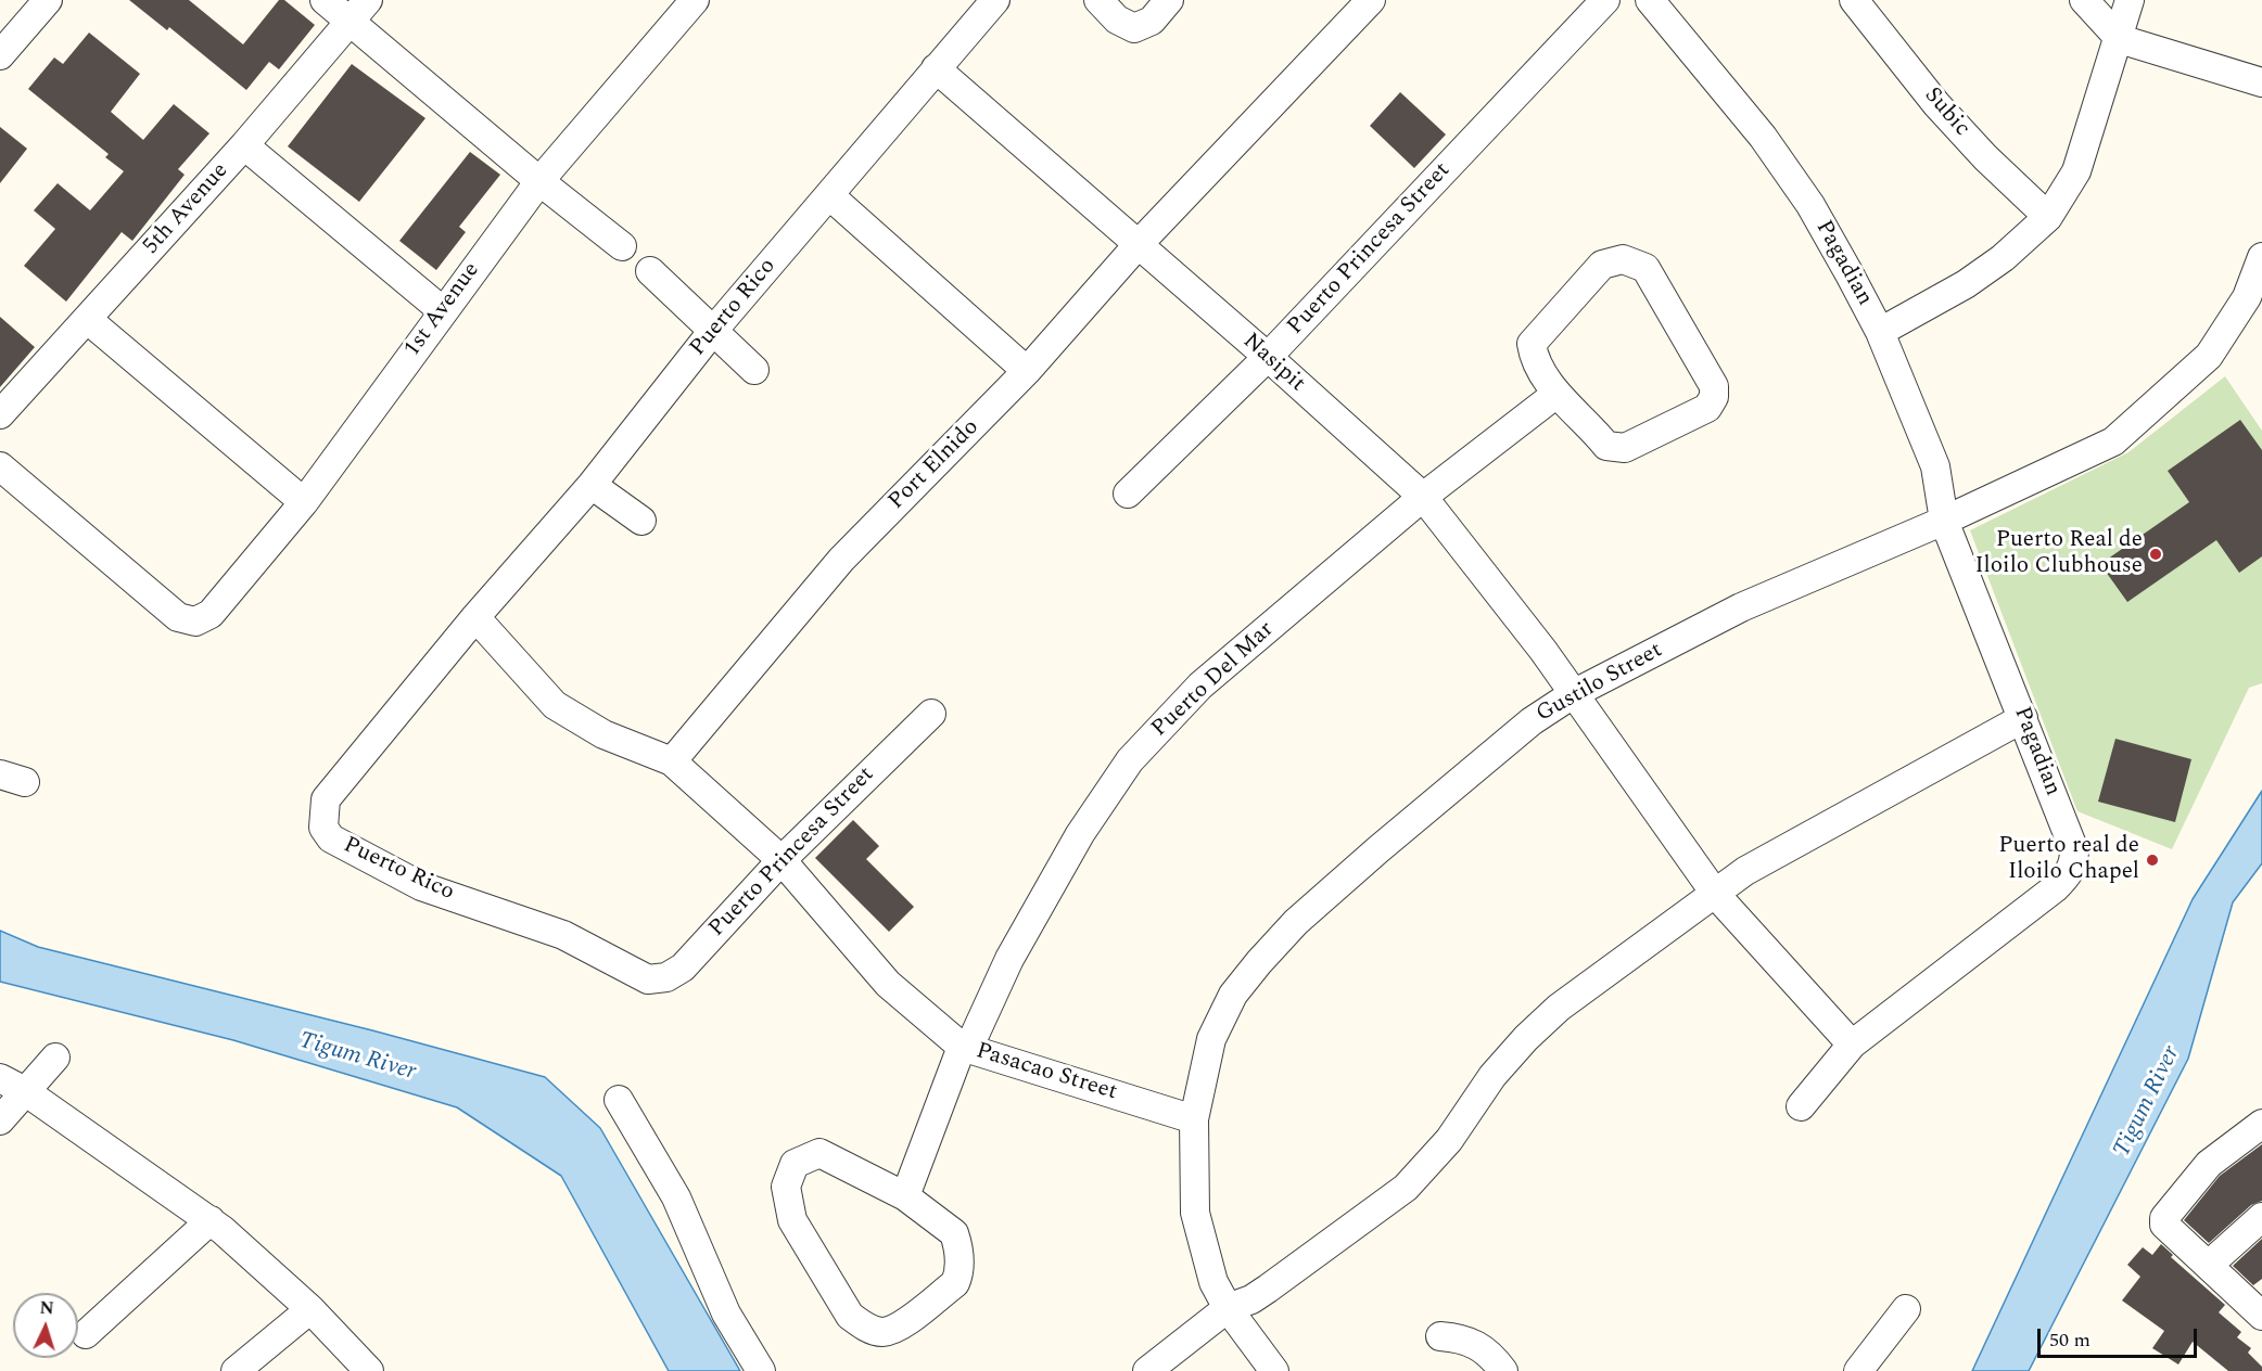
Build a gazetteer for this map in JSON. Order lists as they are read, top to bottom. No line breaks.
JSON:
{"streets":{"street":["Subic","5th Avenue","Puerto Princesa Street","Pagadian","Puerto Rico","1st Avenue","Nasipit","Port Elnido","Puerto Del Mar","Gustilo Street","Pasacao Street"]},"crossings":[["Puerto Princesa Street","Puerto Rico"],["Puerto Princesa Street","Nasipit"],["Puerto Princesa Street","Pasacao Street"],["Pagadian","Gustilo Street"],["Puerto Rico","Nasipit"],["Nasipit","Port Elnido"],["Nasipit","Puerto Del Mar"],["Nasipit","Gustilo Street"],["Puerto Del Mar","Pasacao Street"],["Gustilo Street","Pasacao Street"]],"water":["Tigum River"],"places":["Puerto Real de Iloilo Clubhouse","Puerto real de Iloilo Chapel"],"scale_bar":"50 m","north":"top"}
